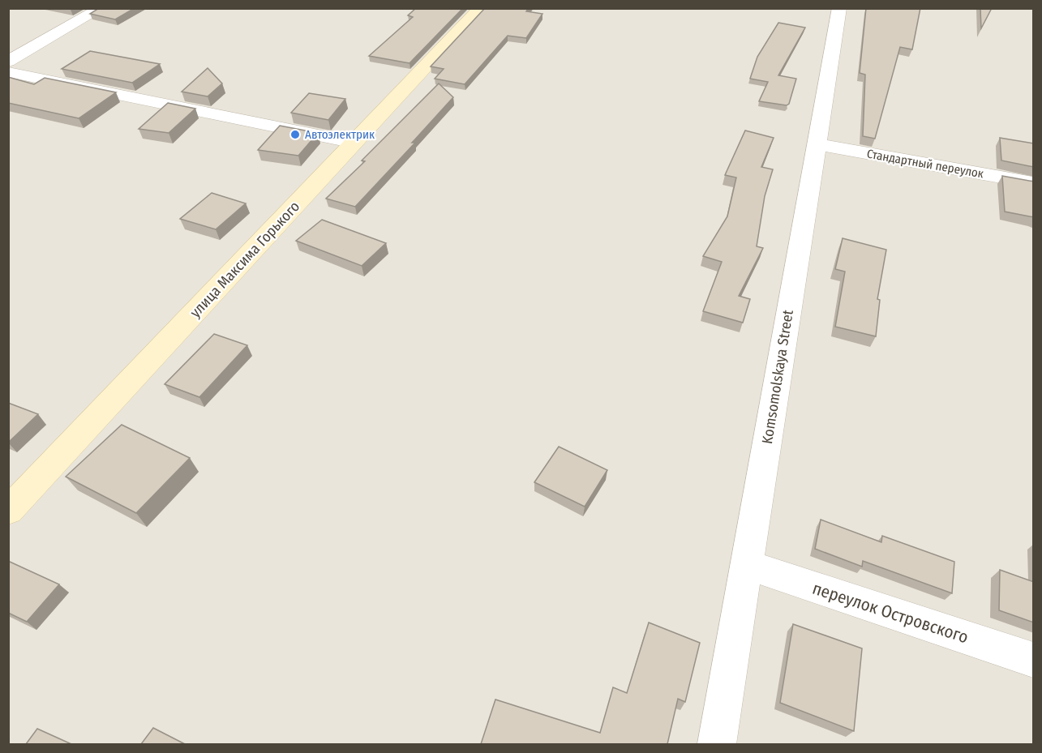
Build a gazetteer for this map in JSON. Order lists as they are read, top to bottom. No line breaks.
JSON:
{"streets":{"main road":["улица Максима Горького"],"street":["Стандартный переулок","Komsomolskaya Street","переулок Островского"]},"crossings":[["Стандартный переулок","Komsomolskaya Street"],["Komsomolskaya Street","переулок Островского"]],"places":["Автоэлектрик"]}
